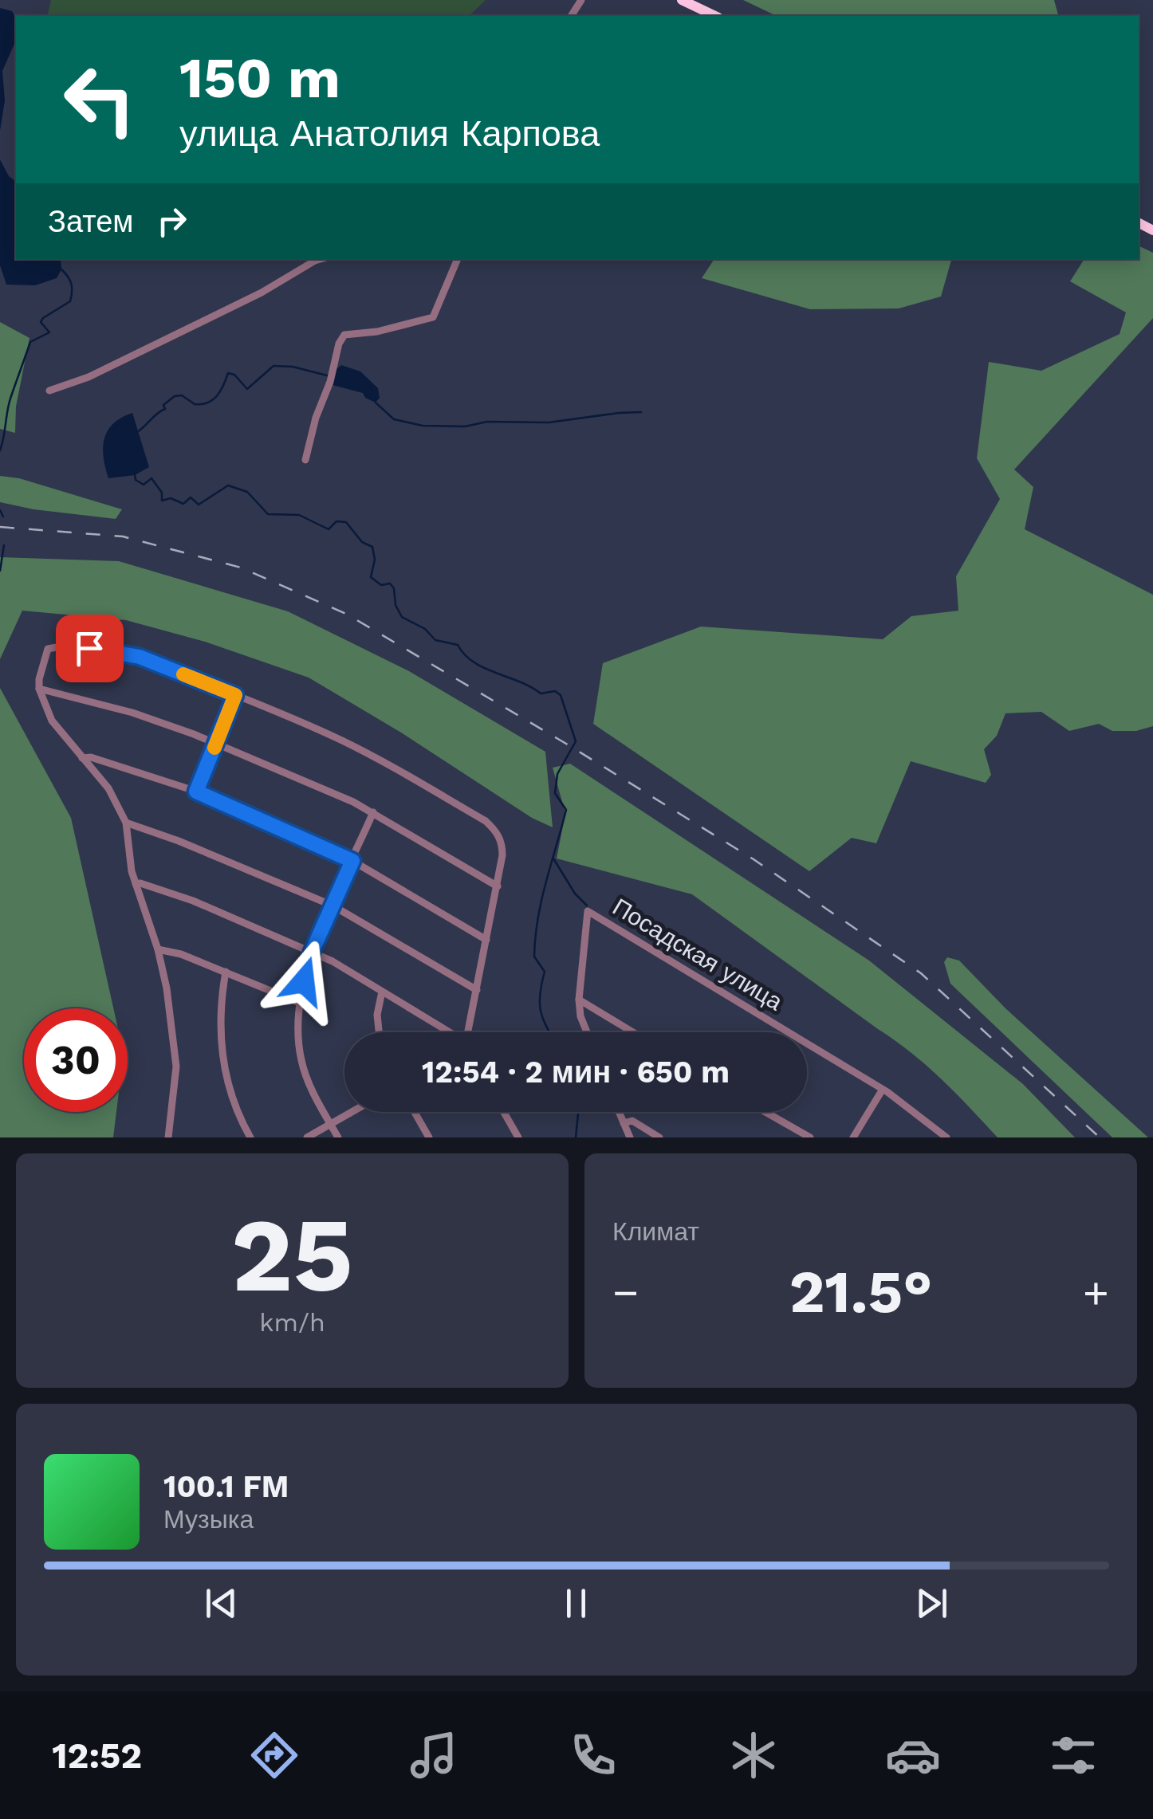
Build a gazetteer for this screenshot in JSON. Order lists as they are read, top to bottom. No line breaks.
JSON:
{"streets":{"street":["Посадская улица"]},"page":{"turn":["150 m","улица Анатолия Карпова"],"then":"Затем","limit":"30","trip":"12:54 · 2 мин · 650 m","tile":[["25","km/h"],"Климат"],"heat":["−","21.5°","+"],"song":["100.1 FM","Музыка"],"tabs":"12:52"}}
